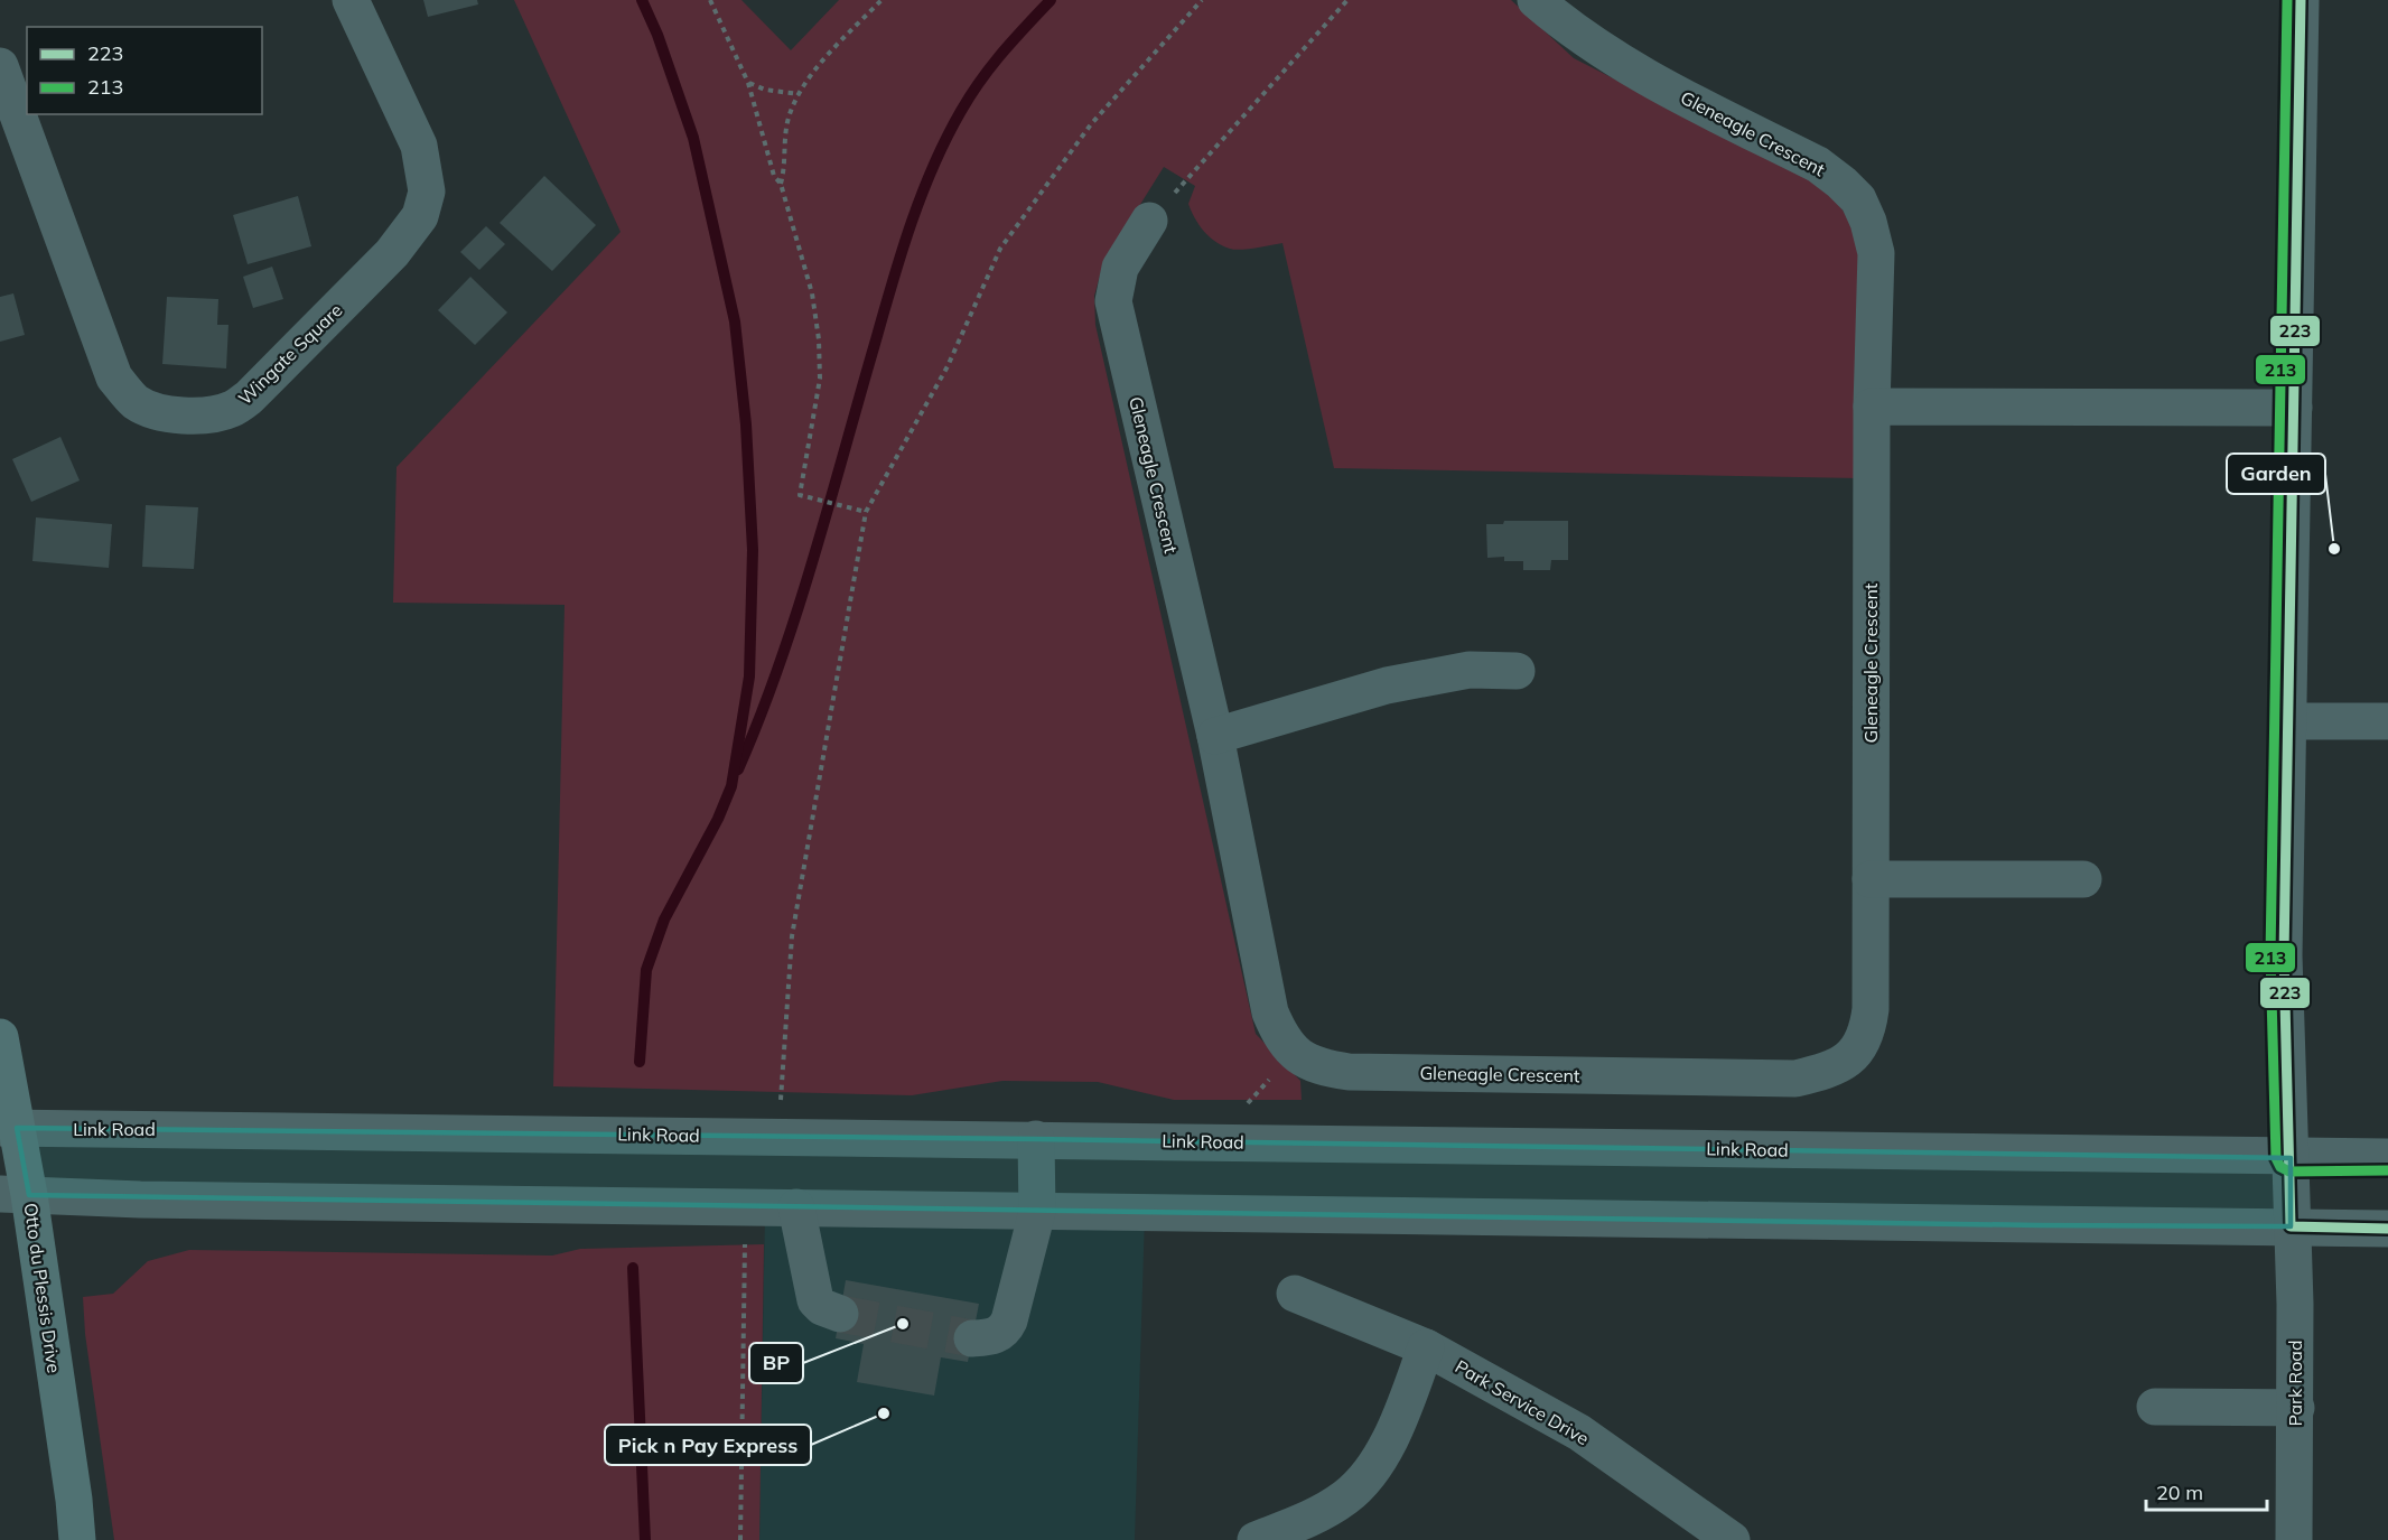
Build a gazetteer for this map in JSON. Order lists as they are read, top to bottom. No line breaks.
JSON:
{"streets":{"main road":["Otto du Plessis Drive"],"street":["Gleneagle Crescent","Wingate Square","Link Road","Park Road","Park Service Drive"]},"crossings":[["Link Road","Otto du Plessis Drive"],["Link Road","Park Road"]],"places":["Garden","BP","Pick n Pay Express"],"lines":["transit line 223","transit line 213"],"legend":["223","213"],"scale_bar":"20 m"}
